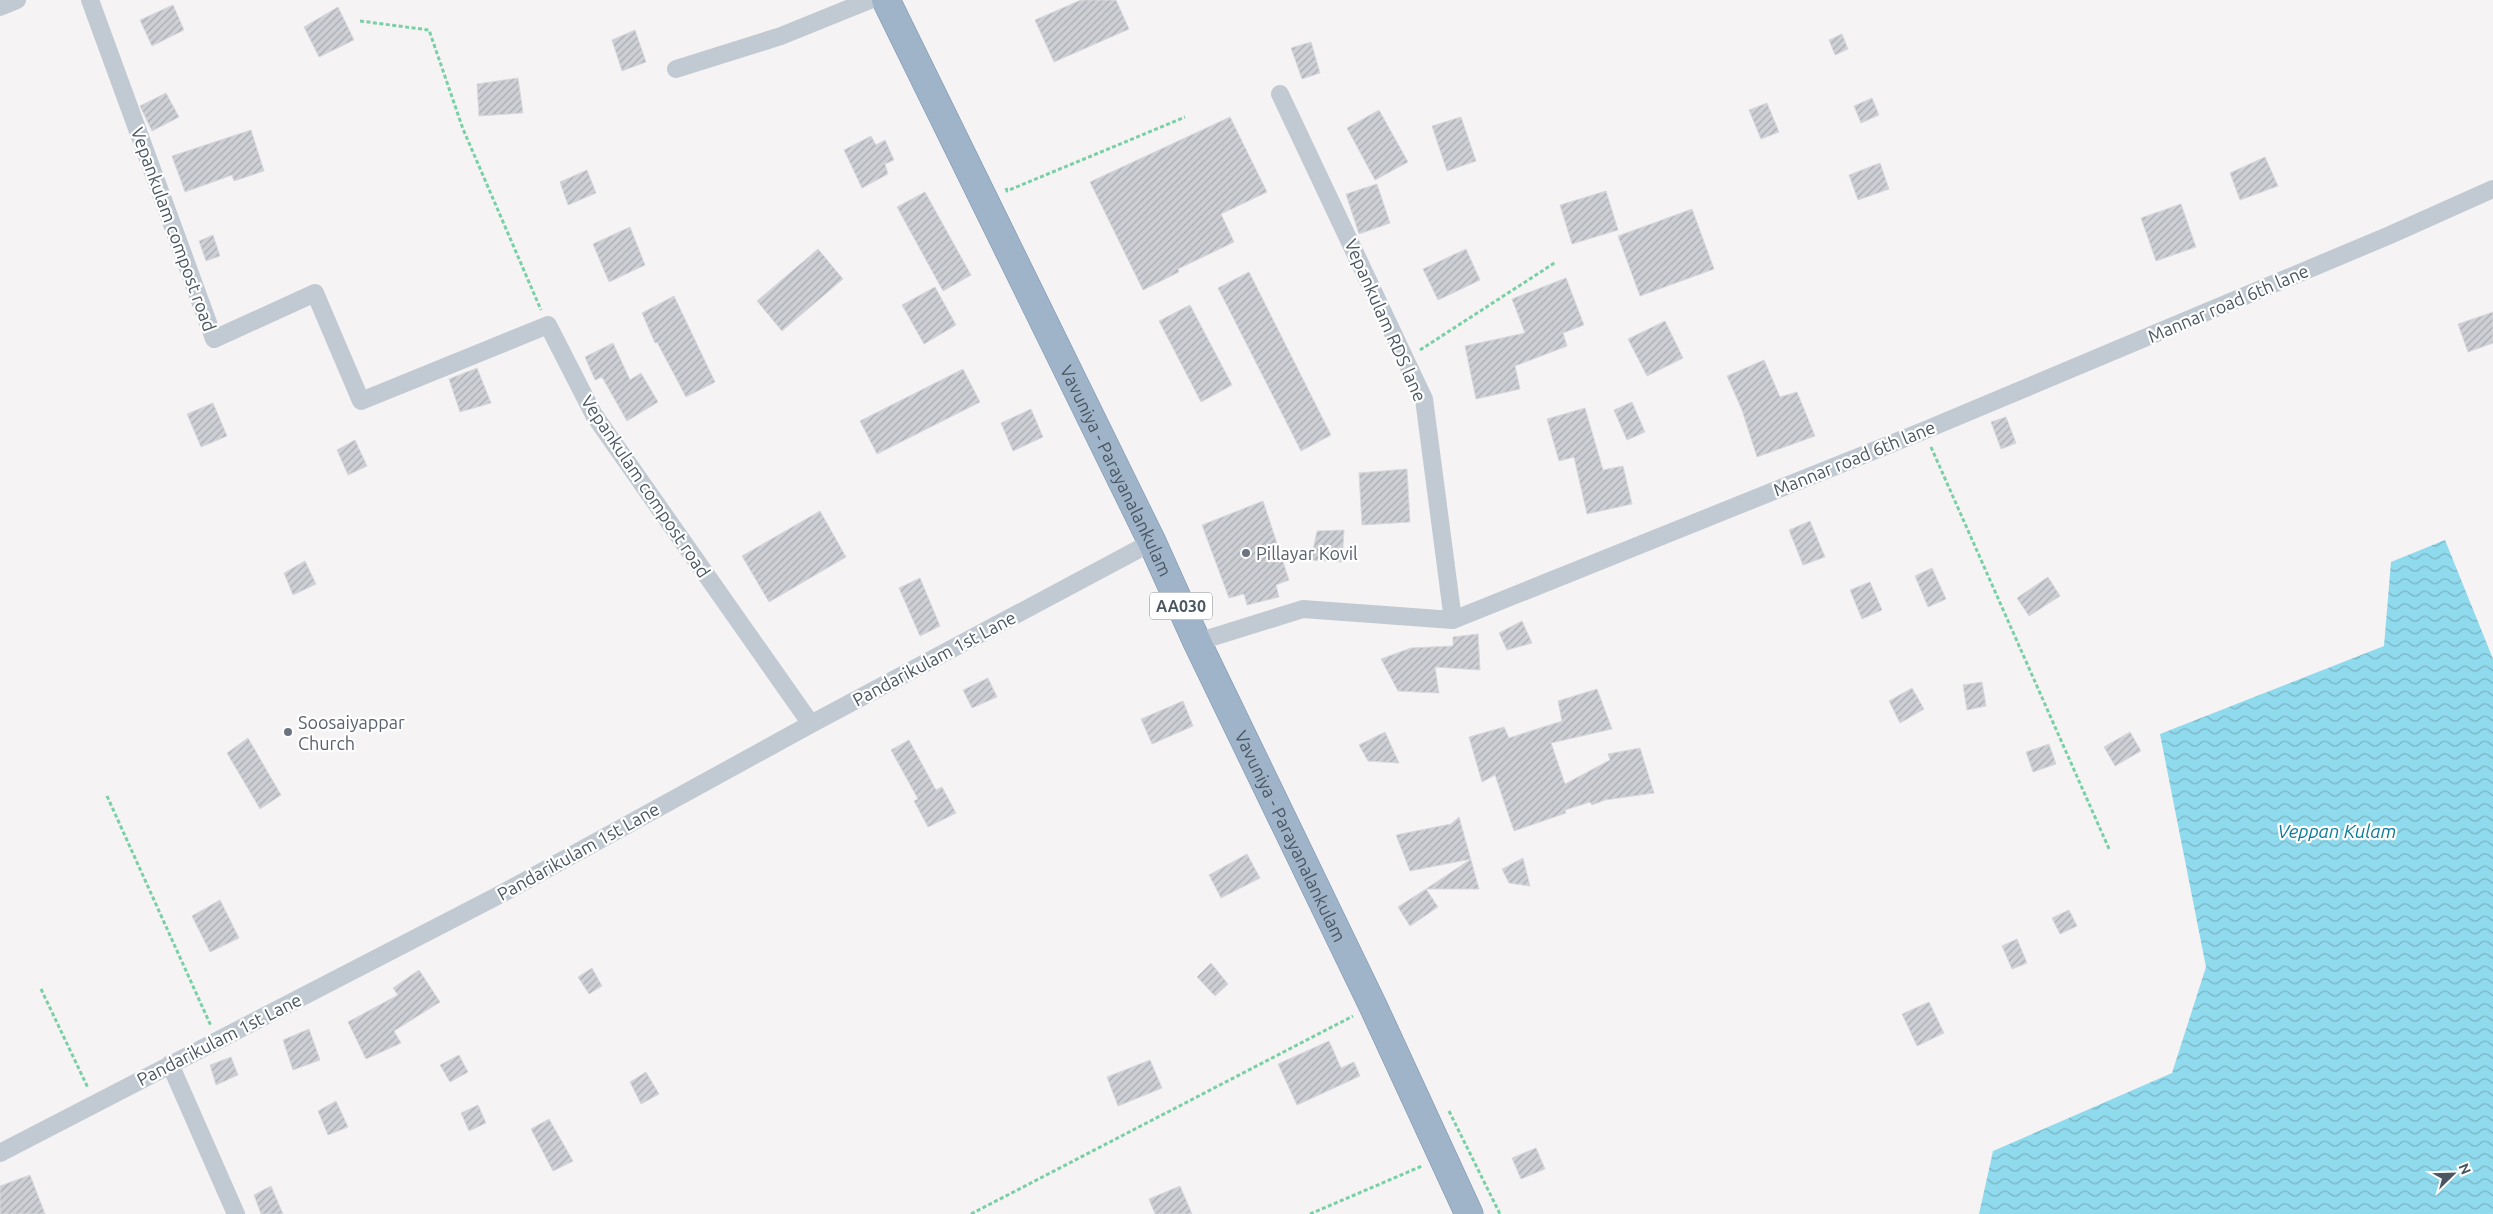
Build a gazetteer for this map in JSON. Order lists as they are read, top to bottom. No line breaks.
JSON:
{"streets":{"highway":["Vavuniya - Parayanalankulam","AA030"],"street":["Vepankulam compost road","Mannar road 6th lane","Vepankulam RDS lane","Pandarikulam 1st Lane"]},"crossings":[["Vepankulam compost road","Pandarikulam 1st Lane"],["Mannar road 6th lane","Vepankulam RDS lane"],["Mannar road 6th lane","Vavuniya - Parayanalankulam"],["Vavuniya - Parayanalankulam","Pandarikulam 1st Lane"]],"water":["Veppan Kulam"],"places":["Pillayar Kovil","Soosaiyappar Church"],"north":"top right"}
